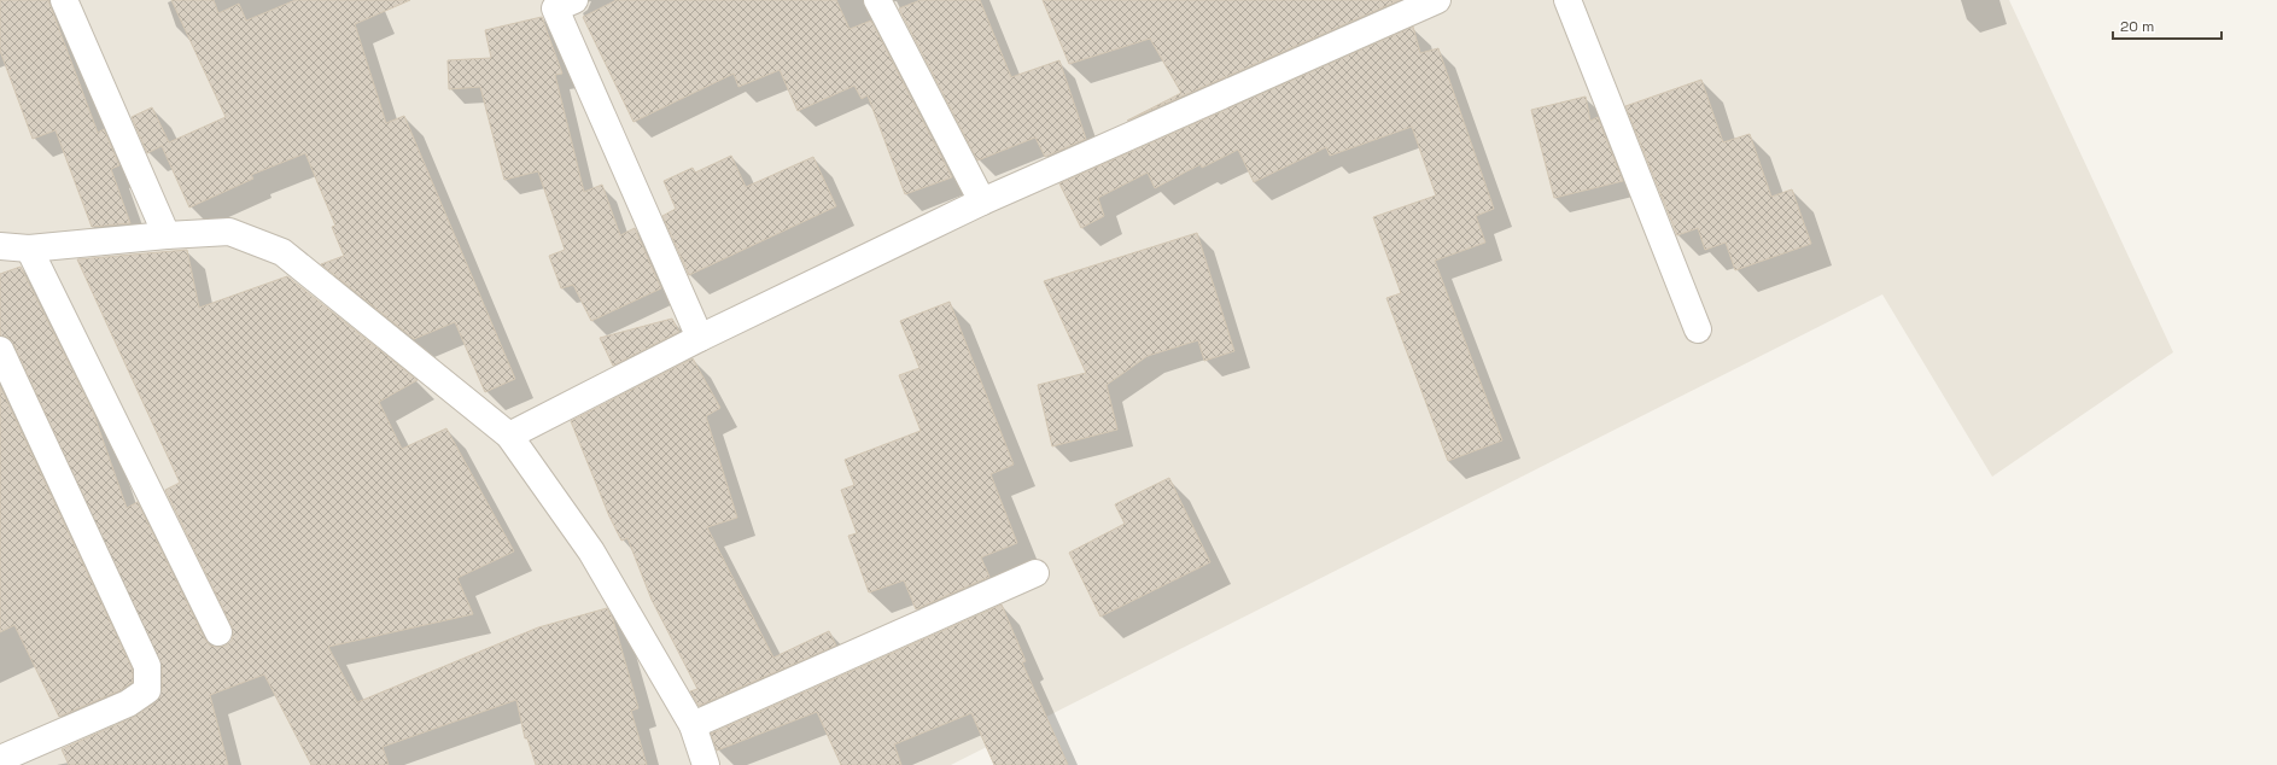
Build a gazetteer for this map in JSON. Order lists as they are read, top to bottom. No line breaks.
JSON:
{"scale_bar":"20 m"}
